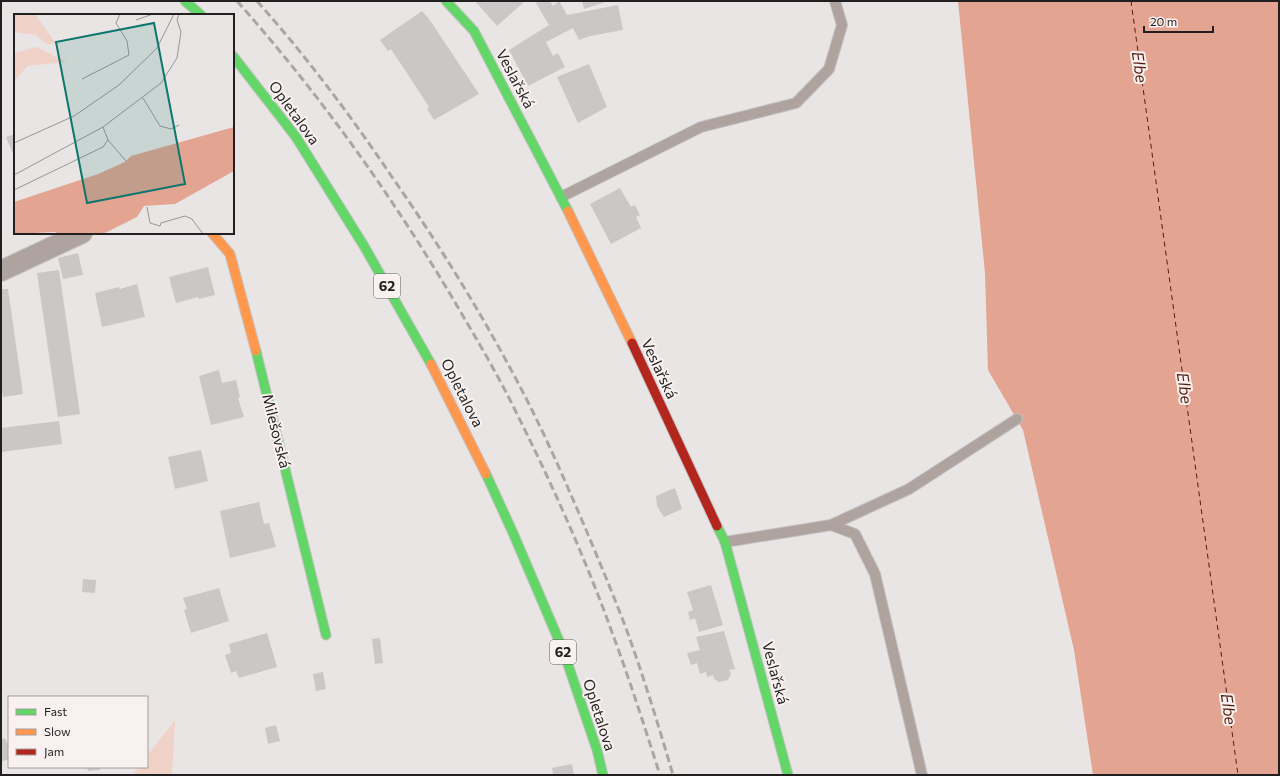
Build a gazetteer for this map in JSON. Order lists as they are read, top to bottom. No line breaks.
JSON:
{"streets":{"street":["Veslařská","Opletalova","62","Milešovská"]},"water":["Elbe"],"legend":["Fast","Slow","Jam"],"scale_bar":"20 m"}
